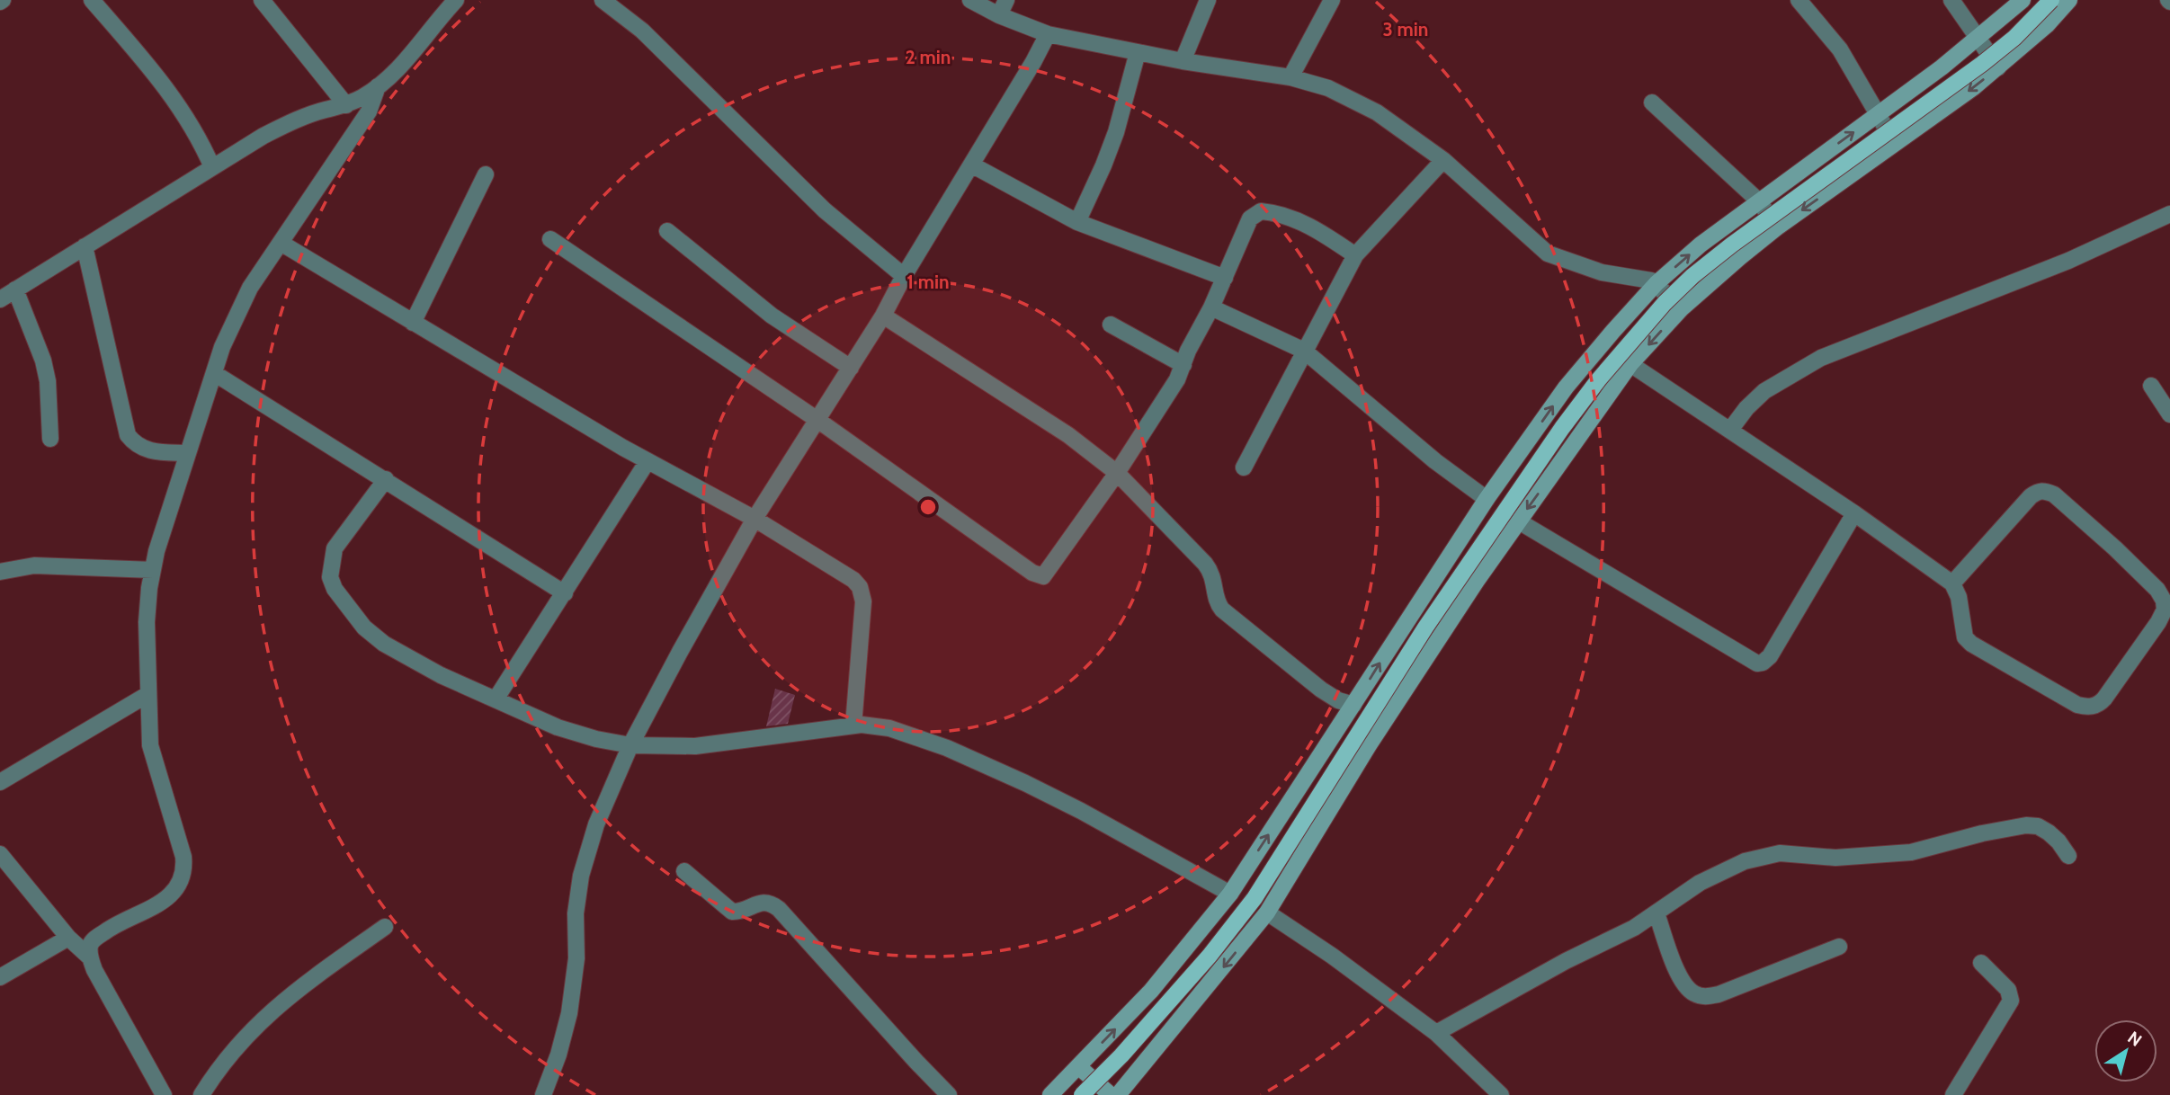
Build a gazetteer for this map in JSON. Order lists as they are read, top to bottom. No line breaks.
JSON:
{"north":"top right","rings":["3 min","2 min","1 min"]}
